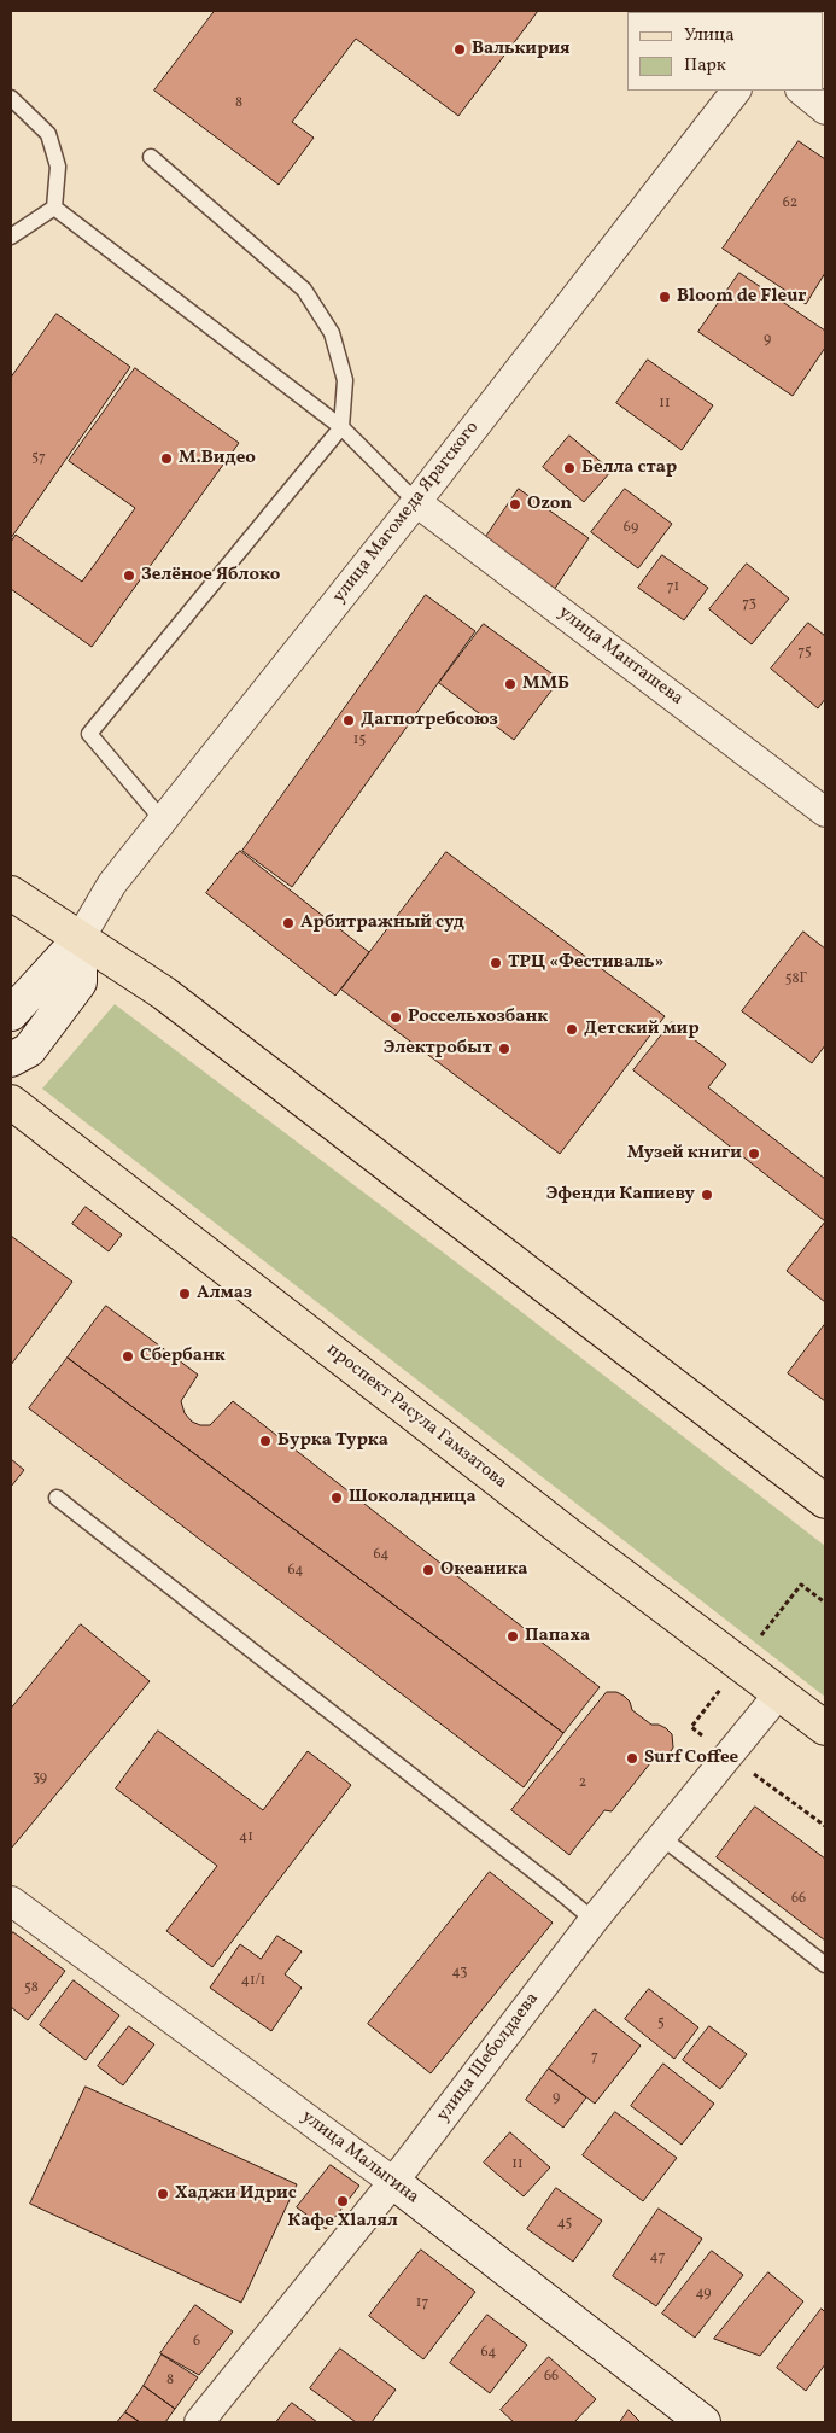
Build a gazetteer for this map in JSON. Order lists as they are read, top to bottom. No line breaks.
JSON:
{"streets":{"main road":["проспект Расула Гамзатова"],"street":["улица Магомеда Ярагского","улица Манташева","улица Шеболдаева","улица Малыгина"]},"crossings":[["улица Магомеда Ярагского","улица Манташева"],["проспект Расула Гамзатова","улица Шеболдаева"],["улица Шеболдаева","улица Малыгина"]],"places":["Валькирия","Bloom de Fleur","М.Видео","Белла стар","Ozon","Зелёное Яблоко","ММБ","Дагпотребсоюз","Арбитражный суд","ТРЦ «Фестиваль»","Россельхозбанк","Детский мир","Электробыт","Музей книги","Эфенди Капиеву","Алмаз","Сбербанк","Бурка Турка","Шоколадница","Океаника","Папаха","Surf Coffee","Хаджи Идрис","Кафе Хlалял"],"house_numbers":["8","62","9","11","57","69","71","73","75","15","58Г","64","64","39","2","41","66","43","41/1","58","5","7","9","11","45","47","49","17","6","64","66","8"],"legend":["Улица","Парк"]}
